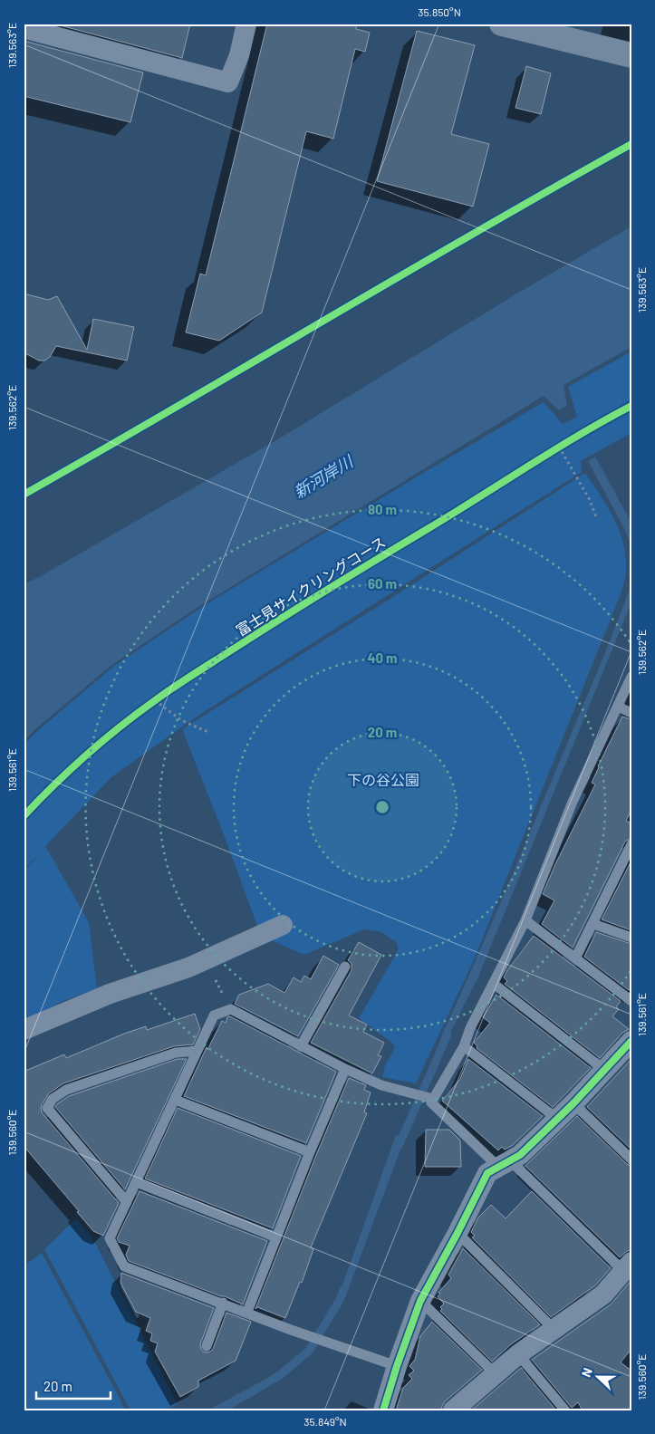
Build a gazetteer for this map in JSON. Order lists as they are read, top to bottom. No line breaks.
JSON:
{"streets":{"cycle path":["富士見サイクリングコース"]},"water":["新河岸川"],"parks":["下の谷公園"],"scale_bar":"20 m","north":"left","coordinates":["35.850°N","139.563°E","139.562°E","139.561°E","139.560°E","35.849°N"],"rings":["80 m","60 m","40 m","20 m"]}
